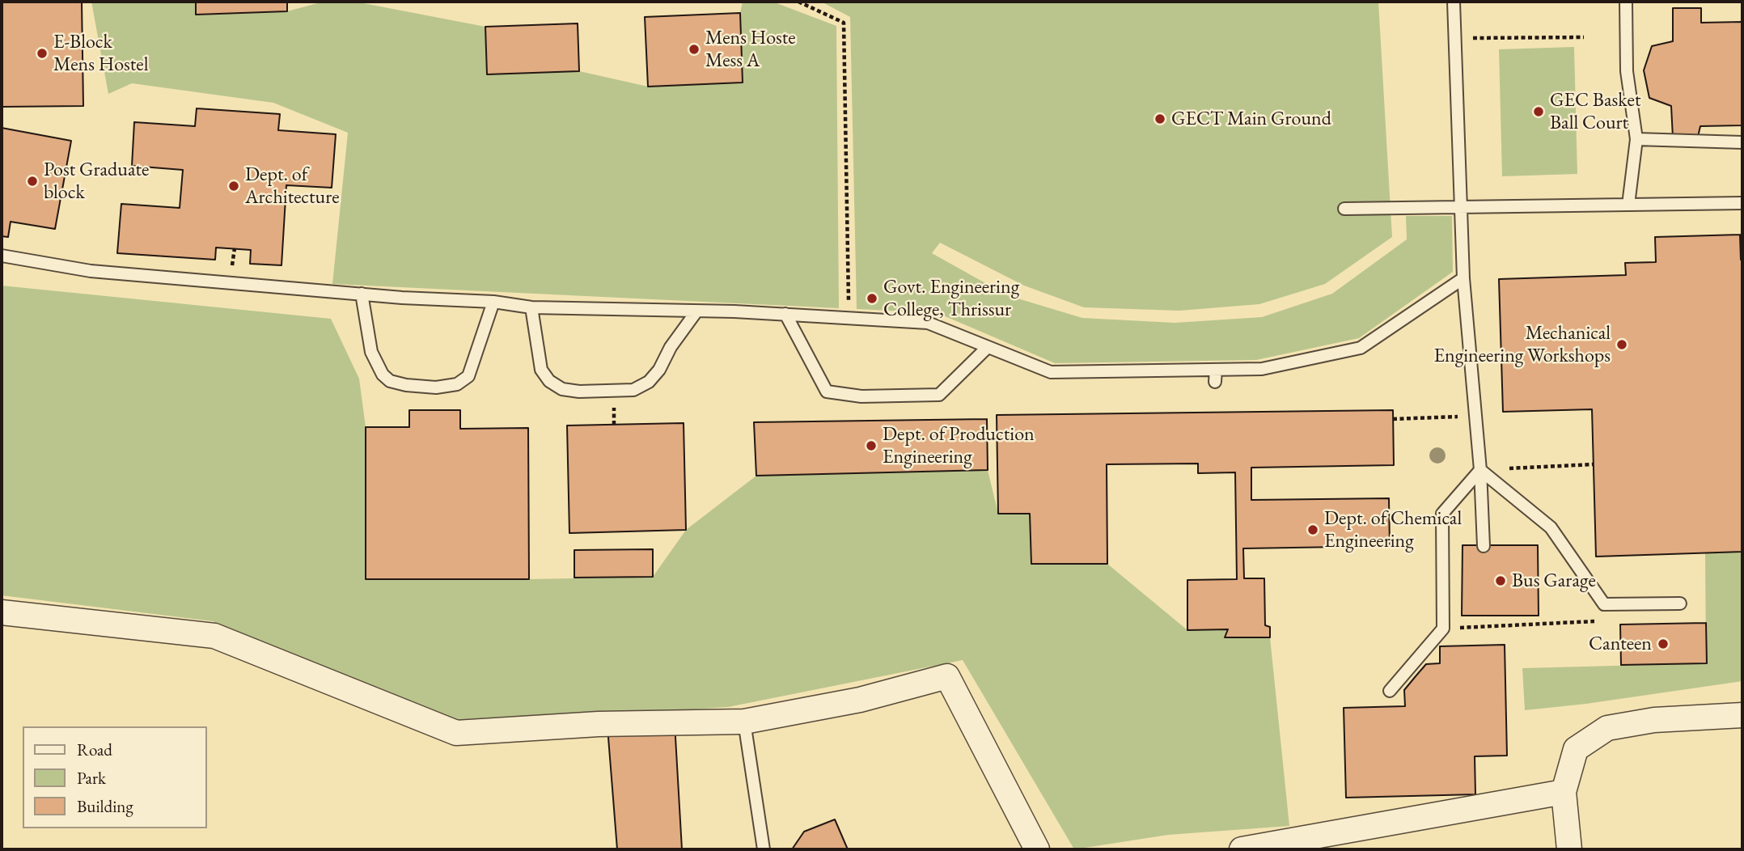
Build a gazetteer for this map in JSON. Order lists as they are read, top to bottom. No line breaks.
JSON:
{"places":["Mens Hoste Mess A","E-Block Mens Hostel","GEC Basket Ball Court","GECT Main Ground","Post Graduate block","Dept. of Architecture","Govt. Engineering College, Thrissur","Mechanical Engineering Workshops","Dept. of Production Engineering","Dept. of Chemical Engineering","Bus Garage","Canteen"],"legend":["Road","Park","Building"]}
